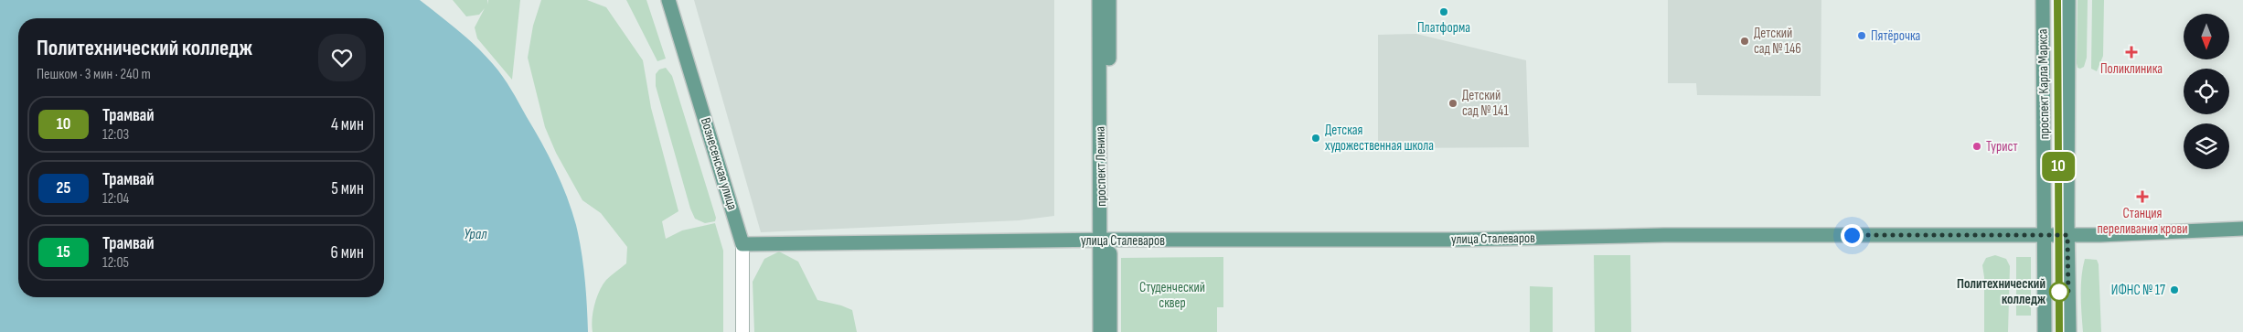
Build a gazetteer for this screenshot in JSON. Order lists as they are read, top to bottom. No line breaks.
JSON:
{"streets":{"main road":["проспект Карла Маркса","Вознесенская улица","проспект Ленина","улица Сталеваров"]},"crossings":[["проспект Карла Маркса","улица Сталеваров"],["Вознесенская улица","улица Сталеваров"],["проспект Ленина","улица Сталеваров"]],"water":["Урал"],"parks":["Студенческий сквер"],"places":{"other":["Платформа","Пятёрочка","Детский сад № 146","Детский сад № 141","Детская художественная школа","Турист","ИФНС № 17","Политехнический колледж"],"health":["Поликлиника","Станция переливания крови"]},"lines":["tram line 10"],"north":"bottom","page":{"on_map":"10","heading":["Политехнический колледж","Пешком · 3 мин · 240 m"],"list":[{"mark":"10","name":"Трамвай","note":"12:03","value":"4 мин"},{"mark":"25","name":"Трамвай","note":"12:04","value":"5 мин"},{"mark":"15","name":"Трамвай","note":"12:05","value":"6 мин"}]}}
